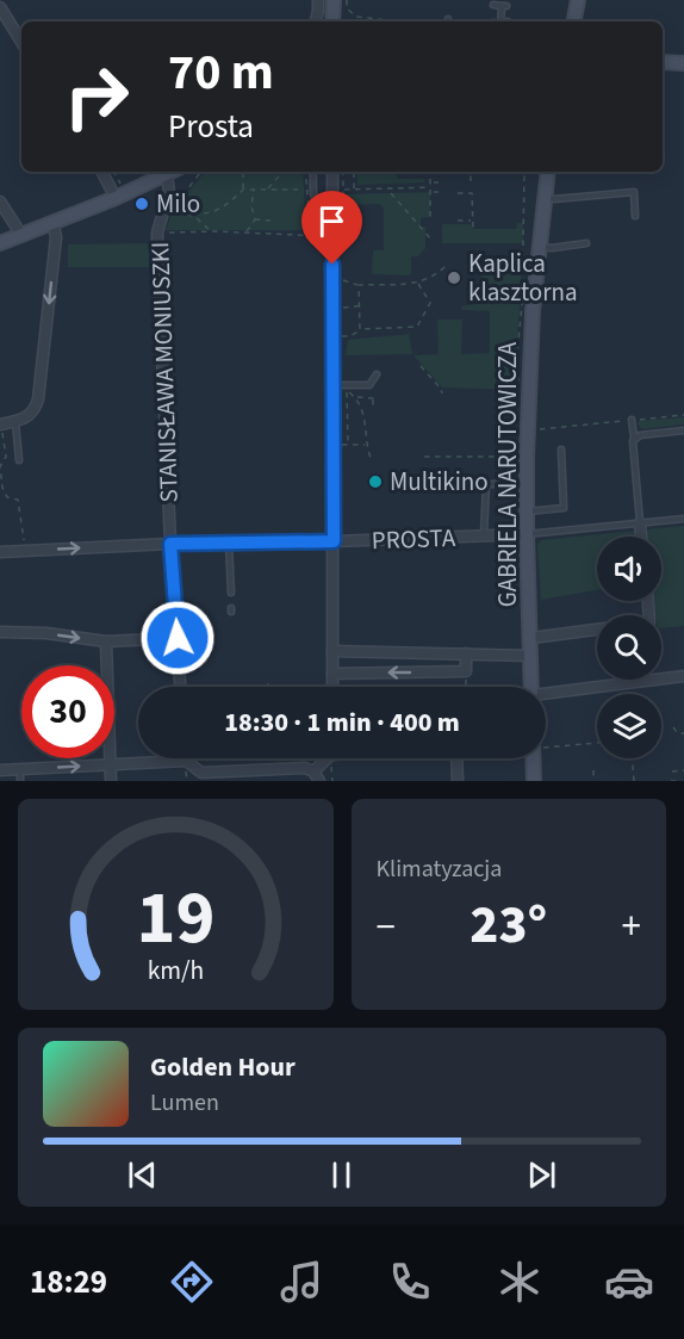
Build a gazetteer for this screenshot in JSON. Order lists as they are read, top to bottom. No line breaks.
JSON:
{"streets":{"street":["STANISŁAWA MONIUSZKI","GABRIELA NARUTOWICZA","PROSTA"]},"crossings":[["STANISŁAWA MONIUSZKI","PROSTA"],["GABRIELA NARUTOWICZA","PROSTA"]],"places":["Milo","Kaplica klasztorna","Multikino"],"page":{"turn":["70 m","Prosta"],"limit":"30","trip":"18:30 · 1 min · 400 m","tile":"Klimatyzacja","heat":["−","23°","+"],"song":["Golden Hour","Lumen"],"tabs":"18:29","gauge":["19","km/h"]}}
